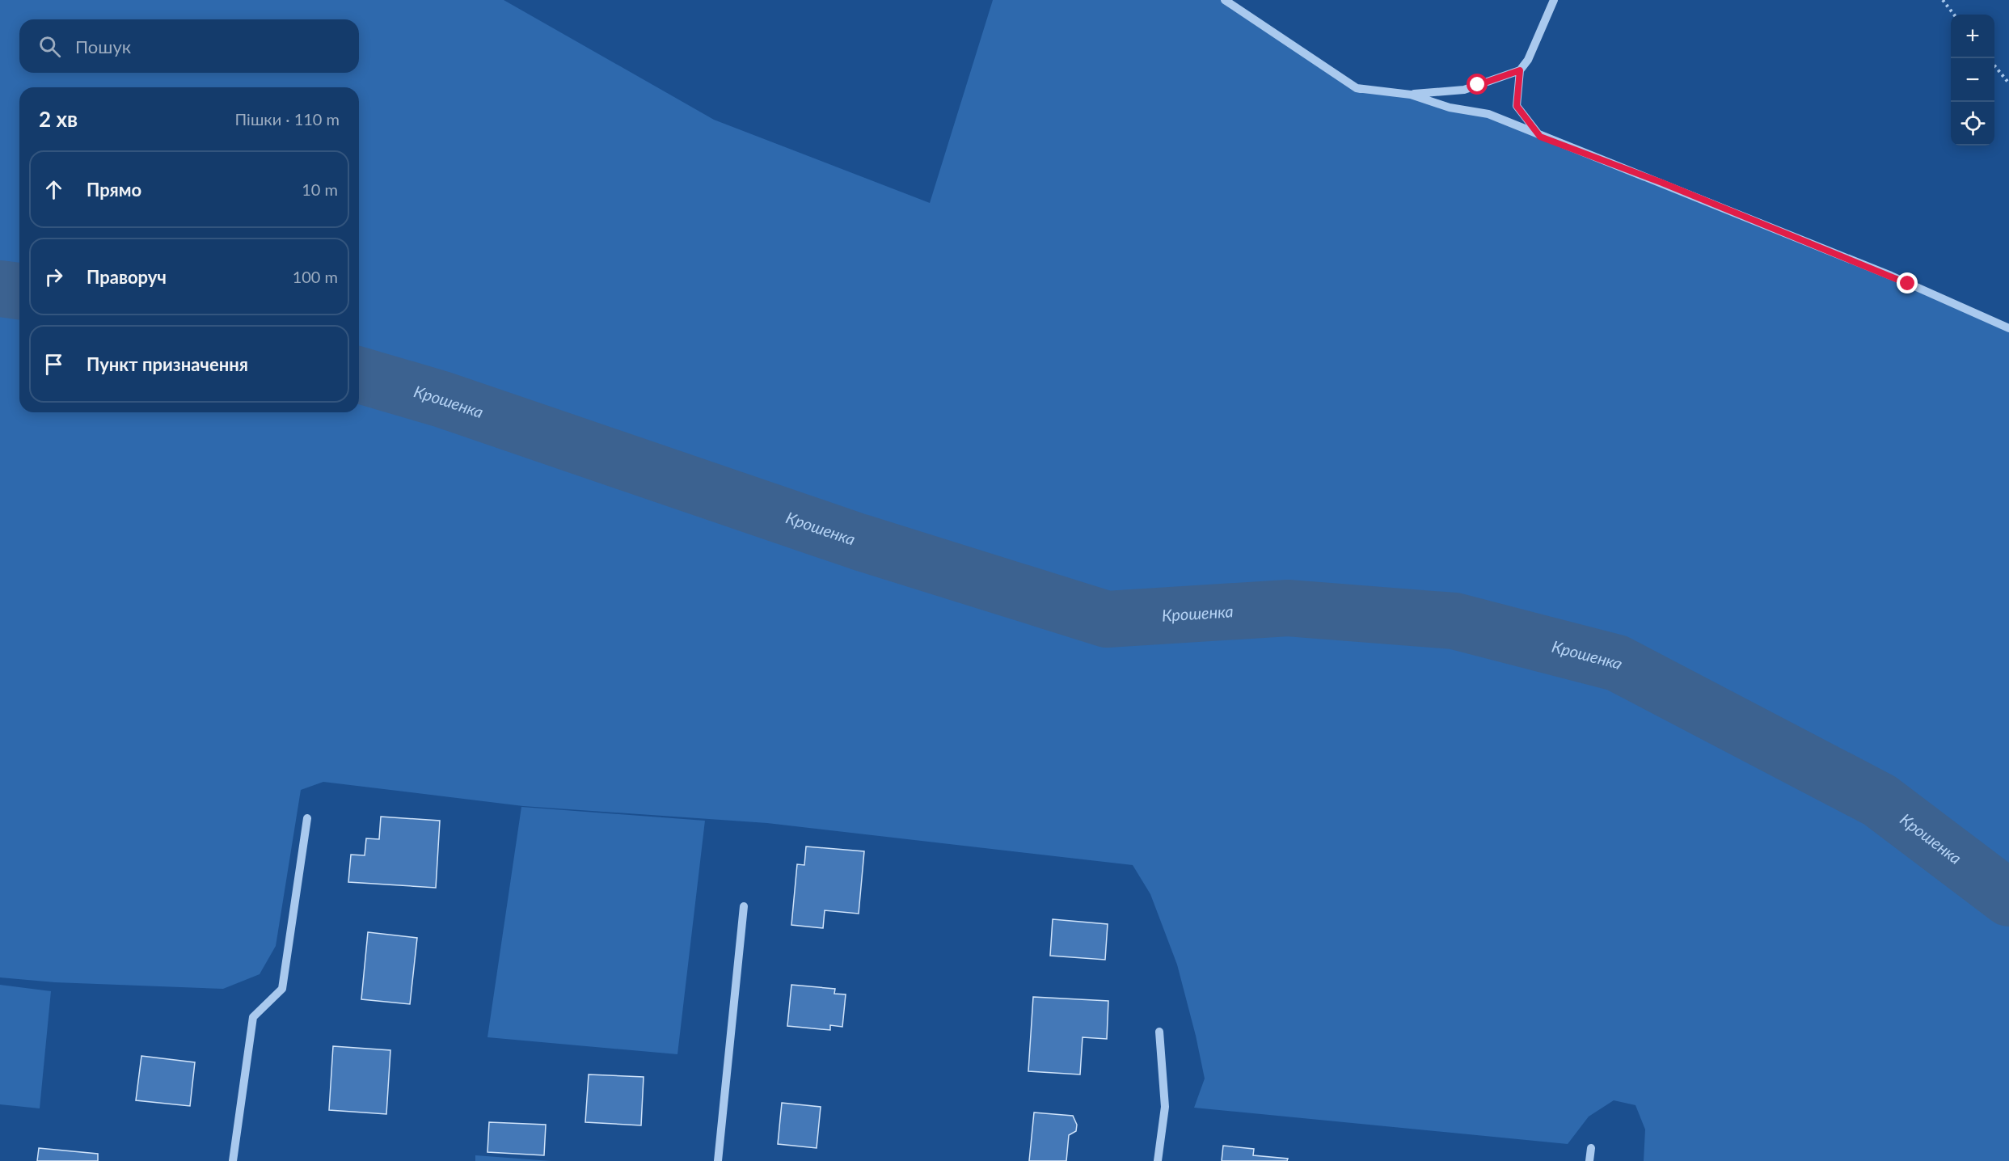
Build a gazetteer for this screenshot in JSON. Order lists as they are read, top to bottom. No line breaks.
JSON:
{"water":["Крошенка"],"page":{"map_buttons":["+","−"],"search":"Пошук","heading":["2 хв","Пішки · 110 m"],"list":[["Прямо","10 m"],["Праворуч","100 m"],"Пункт призначення"]}}
